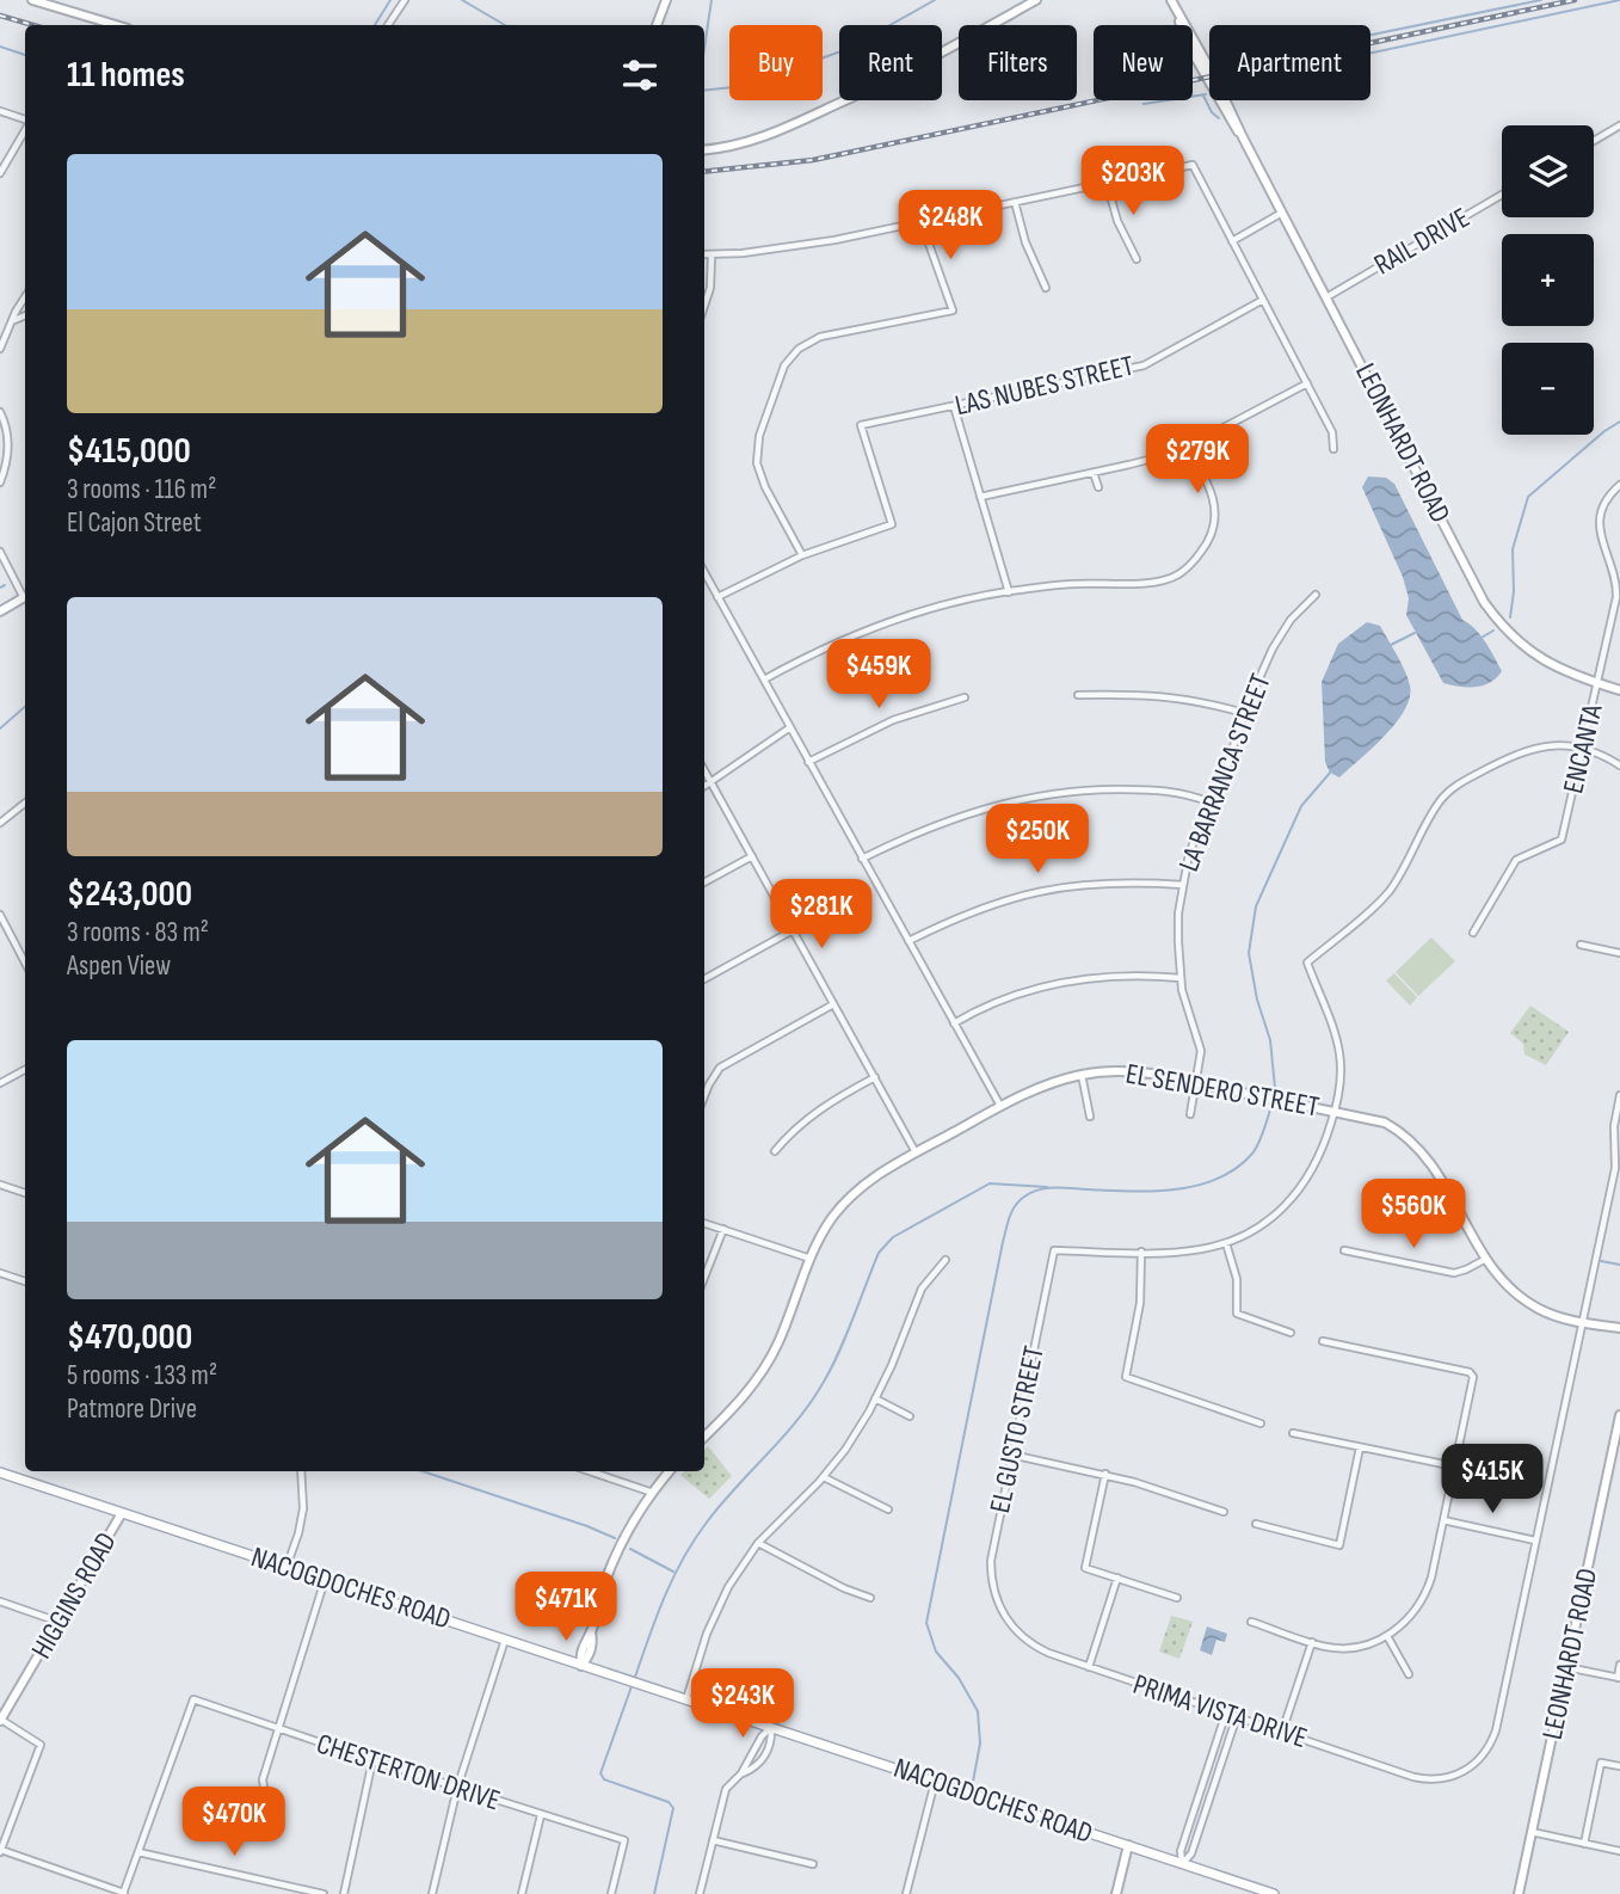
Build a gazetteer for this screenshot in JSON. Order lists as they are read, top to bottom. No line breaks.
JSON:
{"streets":{"main road":["NACOGDOCHES ROAD"],"street":["RAIL DRIVE","LAS NUBES STREET","LEONHARDT ROAD","ENCANTA","LA BARRANCA STREET","EL SENDERO STREET","EL GUSTO STREET","HIGGINS ROAD","PRIMA VISTA DRIVE","CHESTERTON DRIVE"]},"crossings":[["RAIL DRIVE","LEONHARDT ROAD"],["LEONHARDT ROAD","ENCANTA"],["LA BARRANCA STREET","EL SENDERO STREET"],["EL GUSTO STREET","PRIMA VISTA DRIVE"],["NACOGDOCHES ROAD","HIGGINS ROAD"]],"page":{"chip":["Buy","Rent","Filters","New","Apartment"],"heading":"11 homes","map_buttons":["+","−"],"list":[{"name":"$415,000","note":"3 rooms · 116 m² · El Cajon Street"},{"name":"$243,000","note":"3 rooms · 83 m² · Aspen View"},{"name":"$470,000","note":"5 rooms · 133 m² · Patmore Drive"}],"price":["$203K","$248K","$279K","$459K","$250K","$281K","$560K","$415K","$471K","$243K","$470K"]}}
